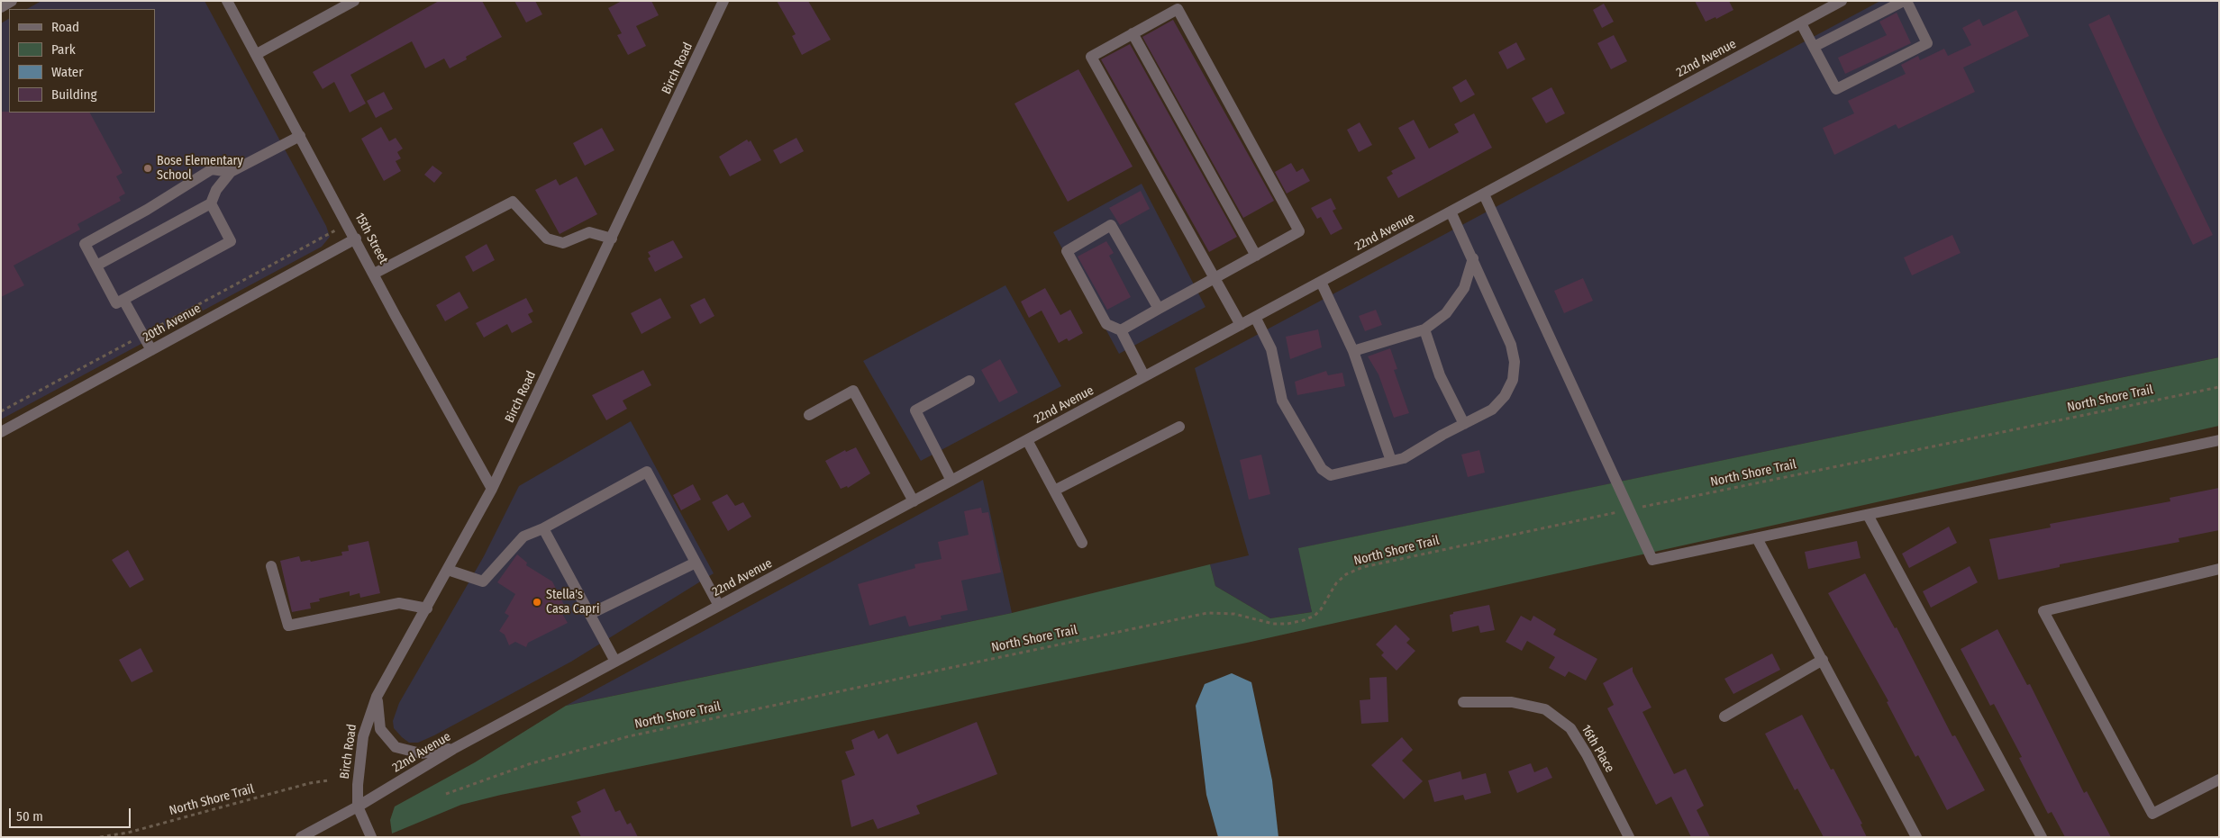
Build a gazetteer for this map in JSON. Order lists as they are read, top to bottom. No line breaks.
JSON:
{"streets":{"street":["22nd Avenue","Birch Road","15th Street","20th Avenue","16th Place"],"path":["North Shore Trail"]},"crossings":[["22nd Avenue","Birch Road"],["Birch Road","15th Street"],["15th Street","20th Avenue"]],"places":["Bose Elementary School","Stella's Casa Capri"],"legend":["Road","Park","Water","Building"],"scale_bar":"50 m"}
